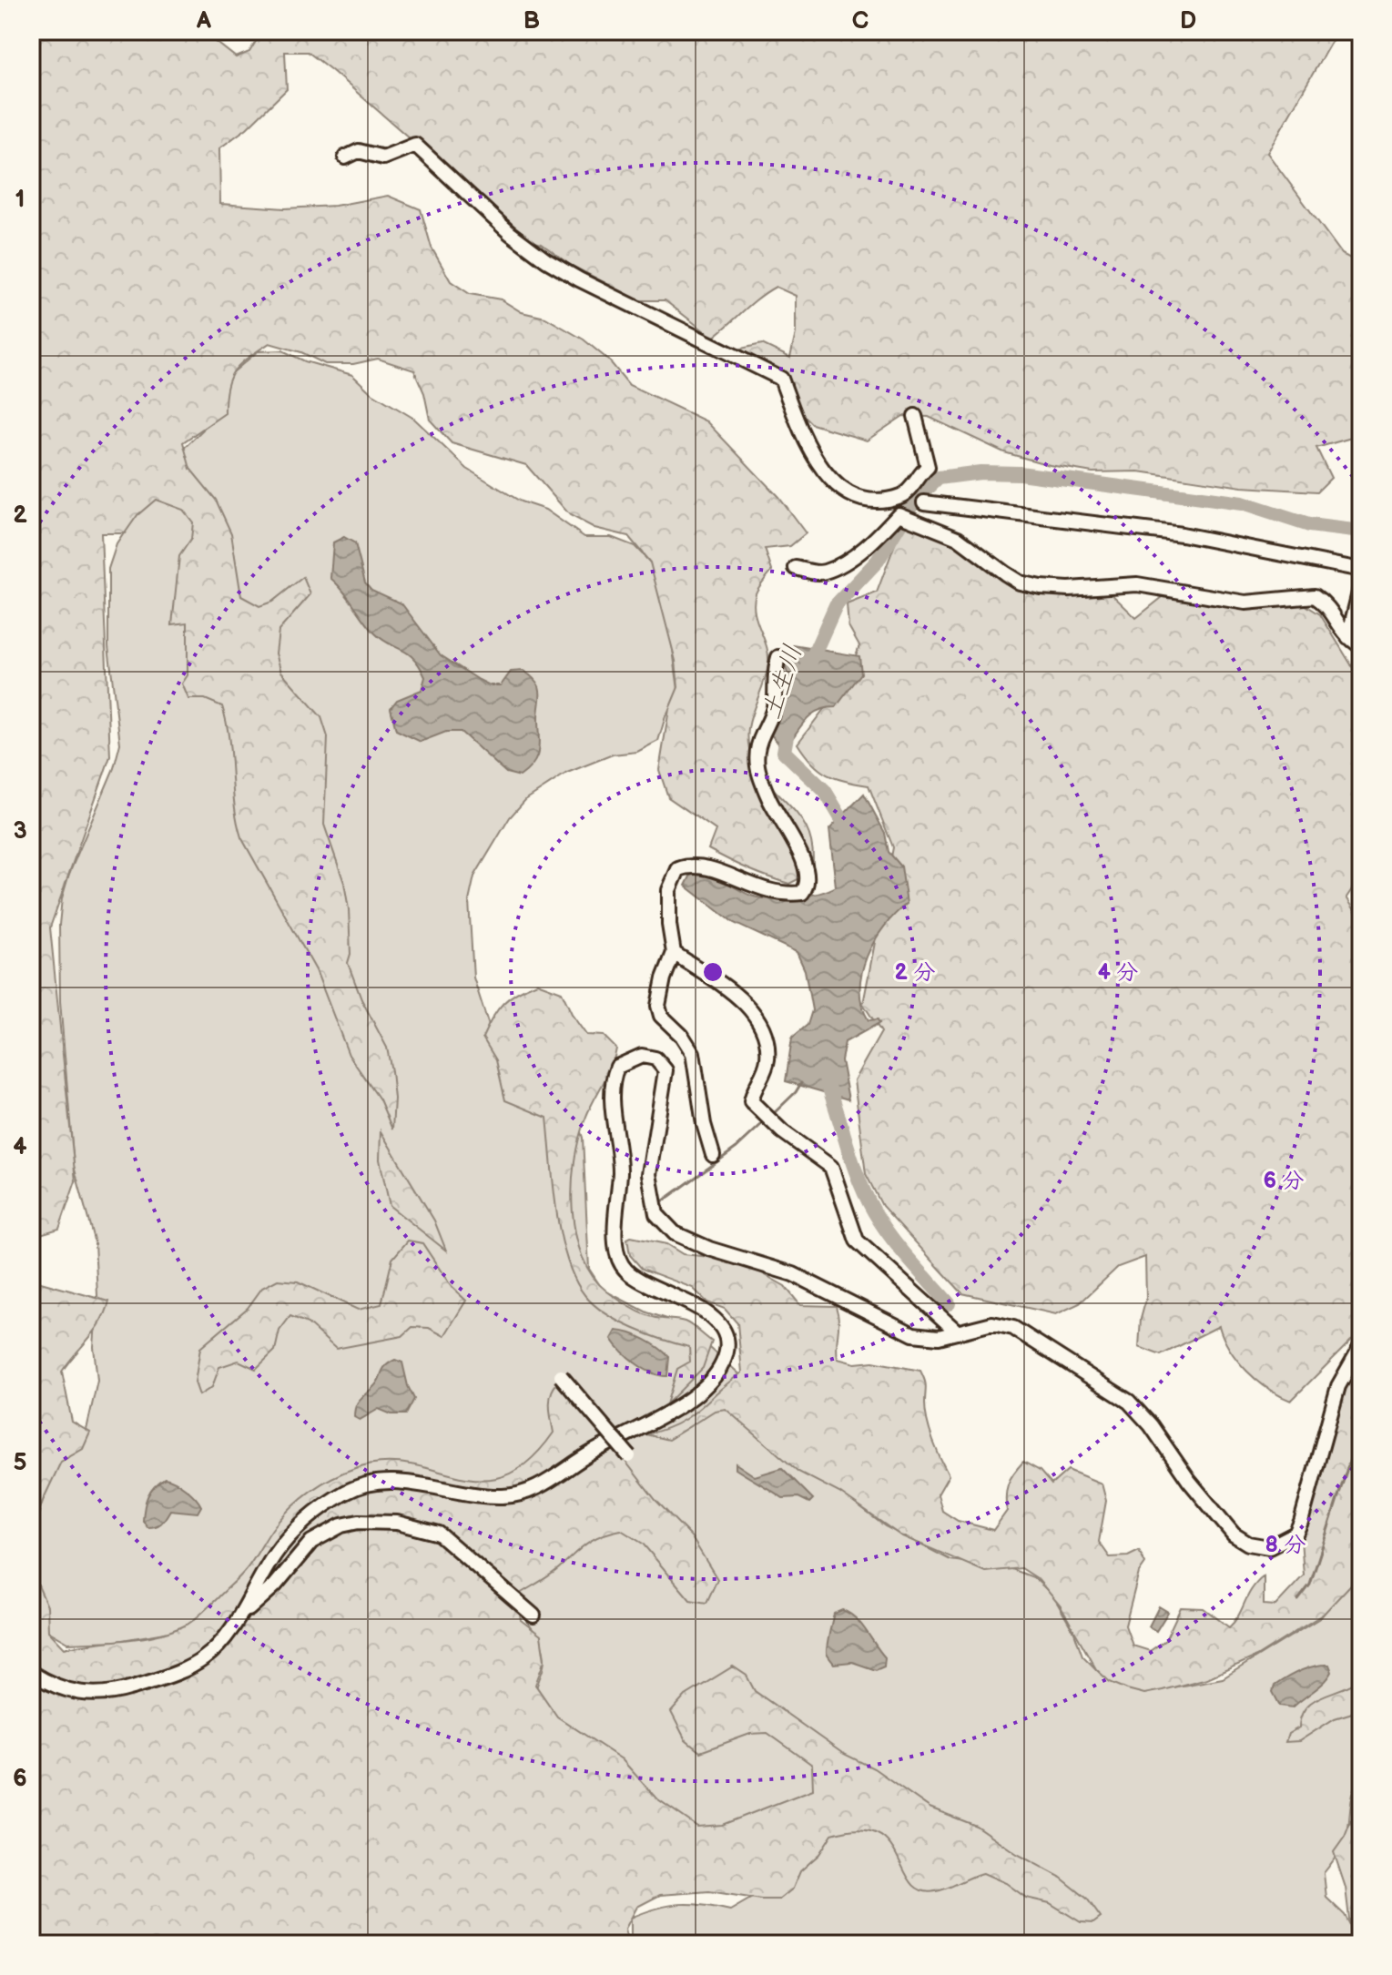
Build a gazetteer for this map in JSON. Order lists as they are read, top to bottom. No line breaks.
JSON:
{"water":["土生川"],"grid":{"columns":["A","B","C","D"],"rows":["1","2","3","4","5","6"]},"rings":["2 分","4 分","6 分","8 分"]}
